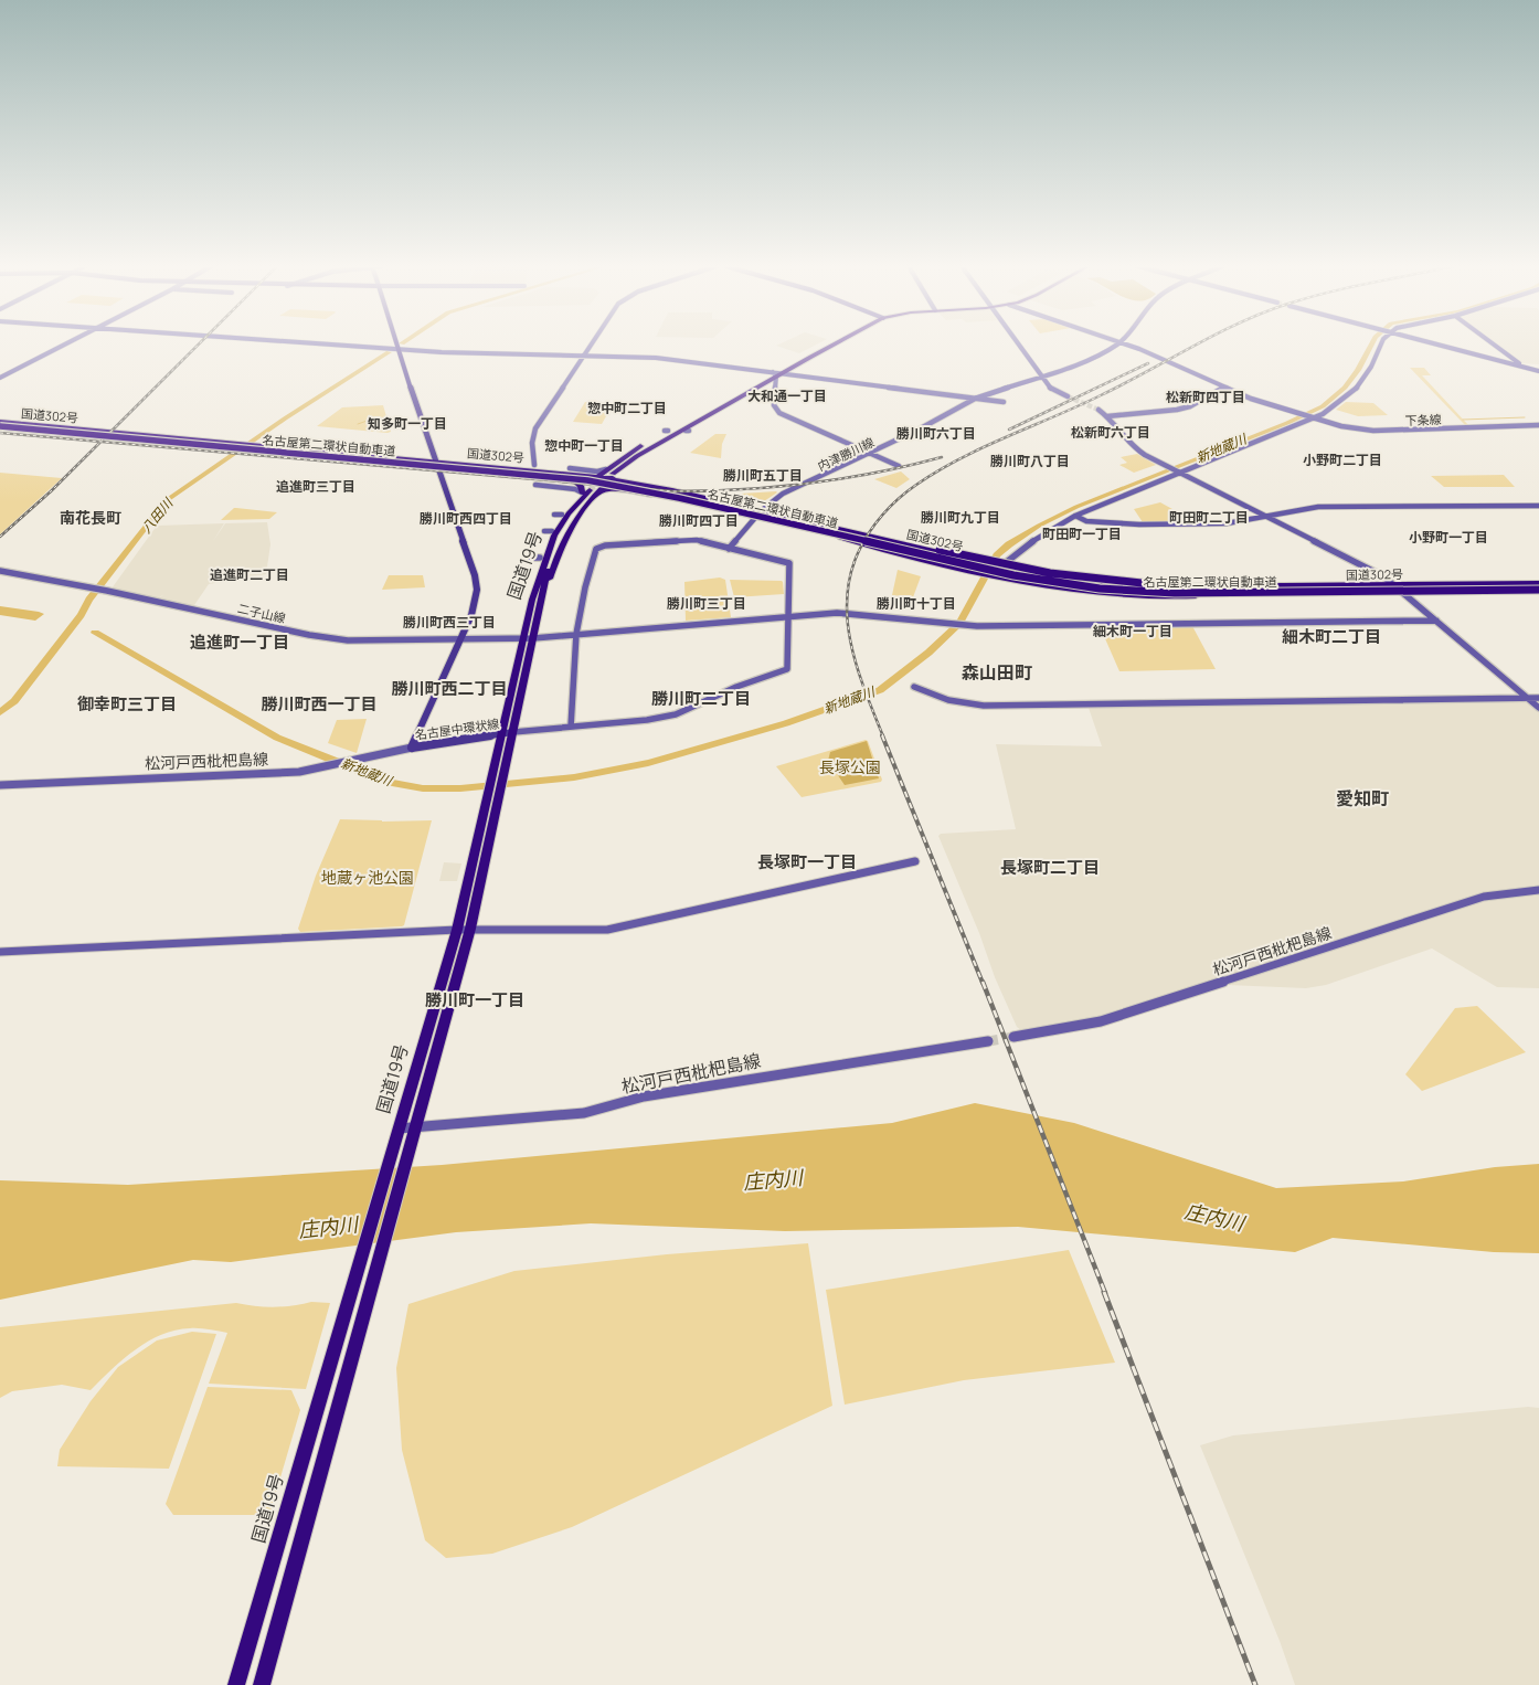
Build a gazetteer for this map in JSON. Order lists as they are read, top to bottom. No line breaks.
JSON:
{"streets":{"highway":["国道302号","名古屋第二環状自動車道","国道19号"],"main road":["名古屋中環状線"],"street":["下条線","内津勝川線","二子山線","松河戸西枇杷島線"]},"crossings":[["国道302号","名古屋第二環状自動車道"],["国道302号","内津勝川線"],["国道302号","国道19号"],["国道302号","名古屋中環状線"],["国道19号","二子山線"],["国道19号","名古屋中環状線"],["国道19号","松河戸西枇杷島線"],["二子山線","名古屋中環状線"],["名古屋中環状線","松河戸西枇杷島線"]],"districts":["大和通一丁目","松新町四丁目","惣中町二丁目","知多町一丁目","松新町六丁目","勝川町六丁目","惣中町一丁目","小野町二丁目","勝川町八丁目","勝川町五丁目","追進町三丁目","南花長町","勝川町九丁目","町田町二丁目","勝川町西四丁目","勝川町四丁目","町田町一丁目","小野町一丁目","追進町二丁目","勝川町三丁目","勝川町十丁目","勝川町西三丁目","細木町一丁目","細木町二丁目","追進町一丁目","森山田町","勝川町西二丁目","勝川町二丁目","御幸町三丁目","勝川町西一丁目","愛知町","長塚町一丁目","長塚町二丁目","勝川町一丁目"],"water":["新地蔵川","八田川","庄内川"],"parks":["長塚公園","地蔵ヶ池公園"]}
